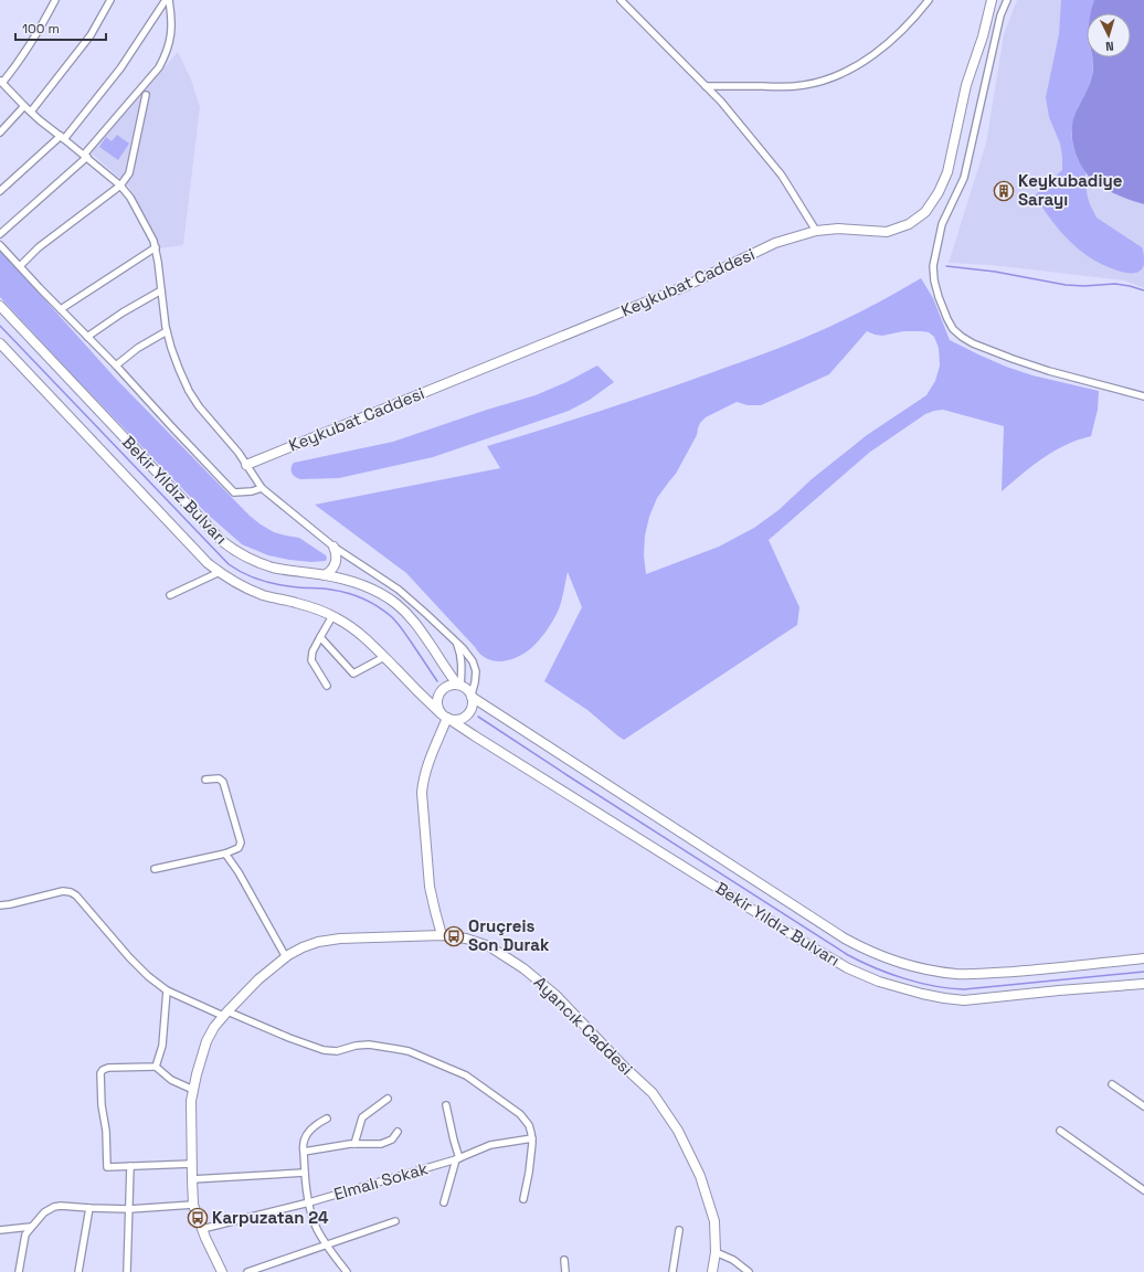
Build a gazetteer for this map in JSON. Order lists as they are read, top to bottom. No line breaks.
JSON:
{"streets":{"main road":["Keykubat Caddesi","Bekir Yıldız Bulvarı","Ayancık Caddesi"],"street":["Elmalı Sokak"]},"crossings":[["Ayancık Caddesi","Elmalı Sokak"]],"places":{"building":["Keykubadiye Sarayı"],"bus stop":["Oruçreis Son Durak","Karpuzatan 24"]},"scale_bar":"100 m","north":"bottom"}
